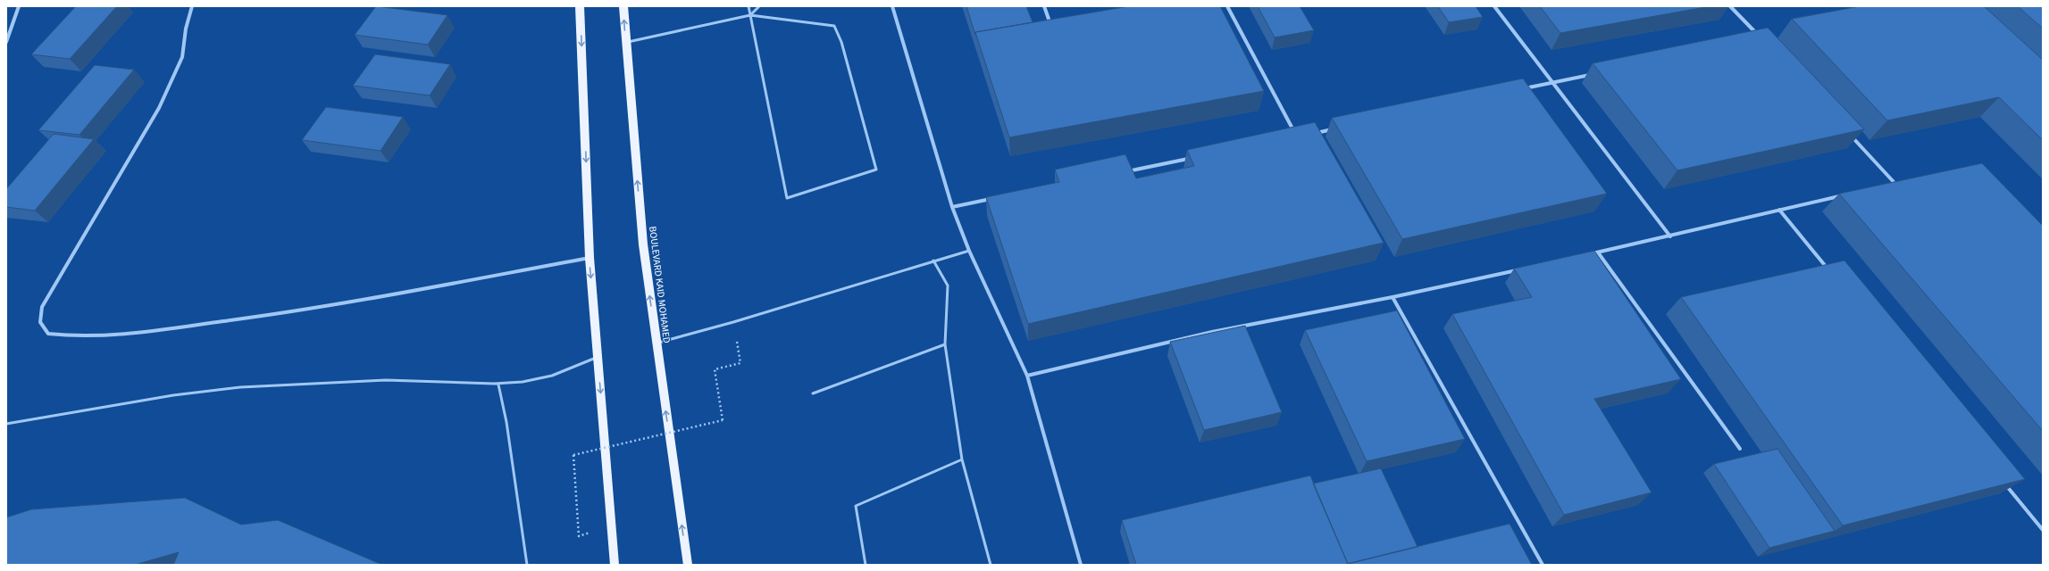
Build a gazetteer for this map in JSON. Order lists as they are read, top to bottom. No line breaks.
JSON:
{"streets":{"main road":["BOULEVARD KAID MOHAMED"]}}
